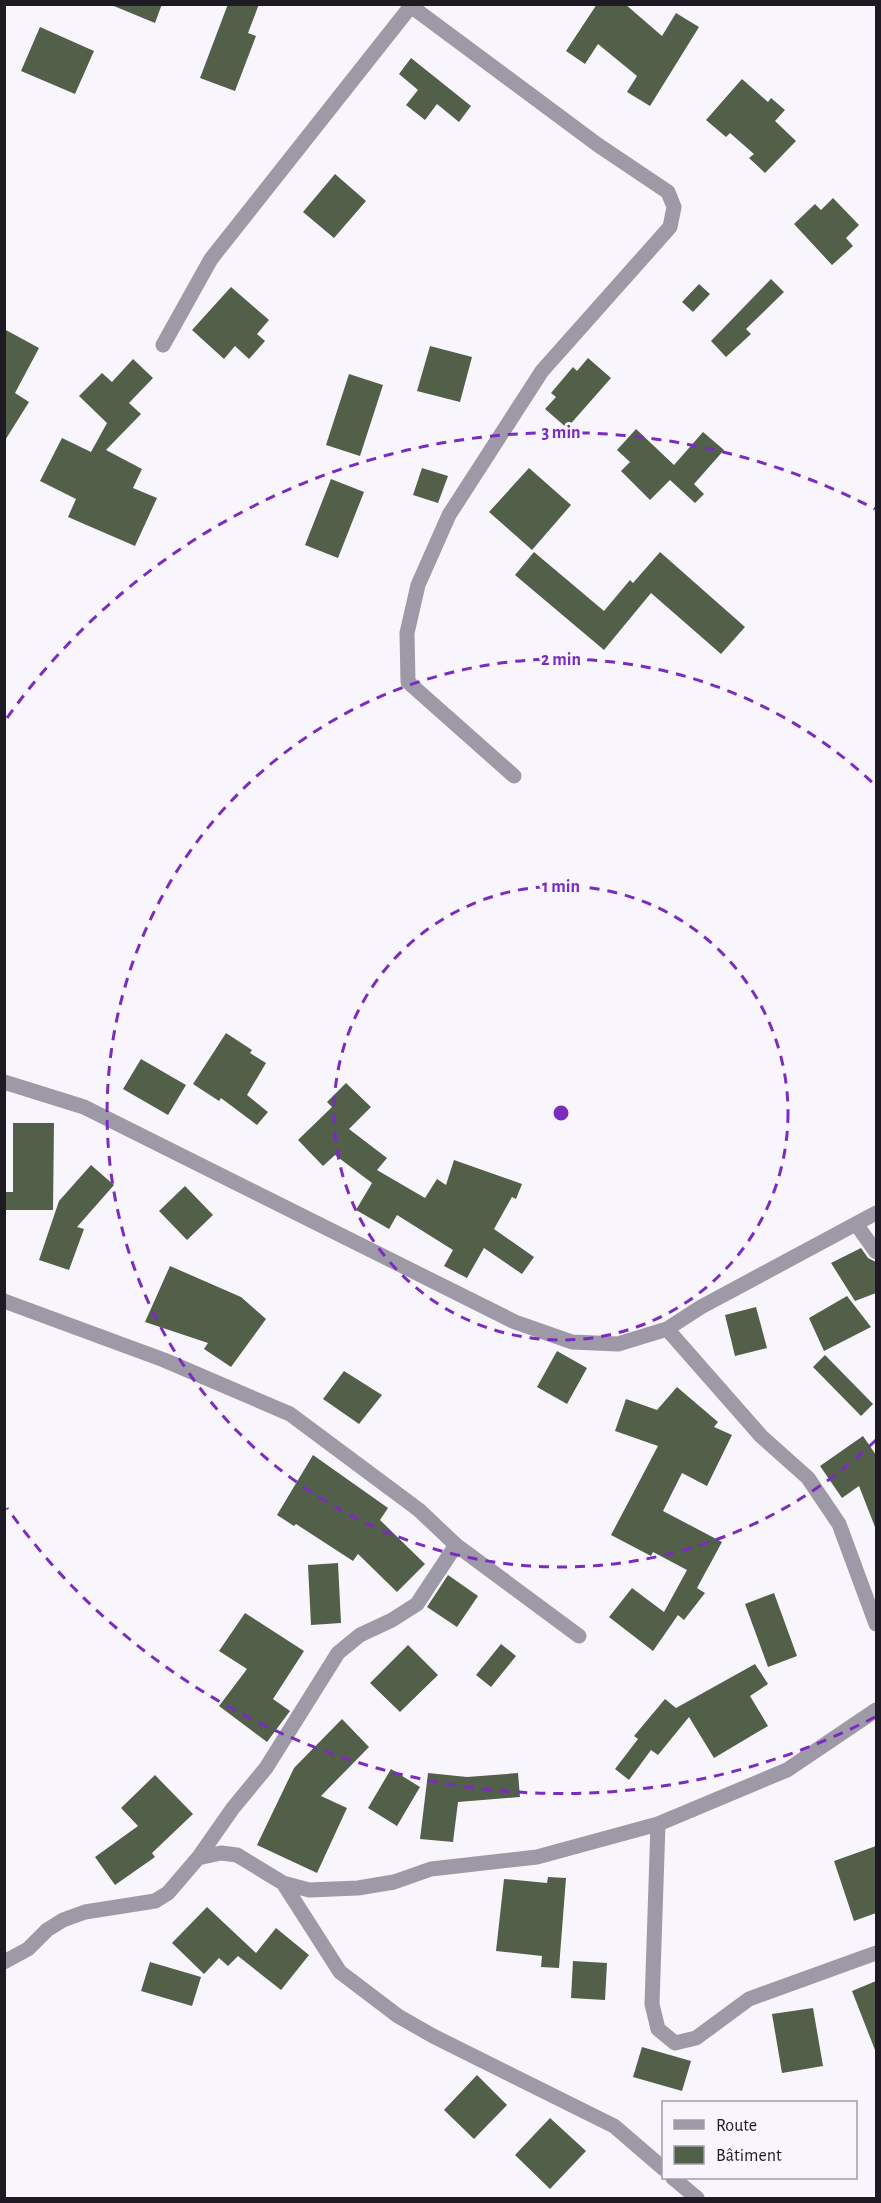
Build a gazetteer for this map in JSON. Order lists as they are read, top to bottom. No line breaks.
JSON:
{"legend":["Route","Bâtiment"],"rings":["3 min","2 min","1 min"]}
